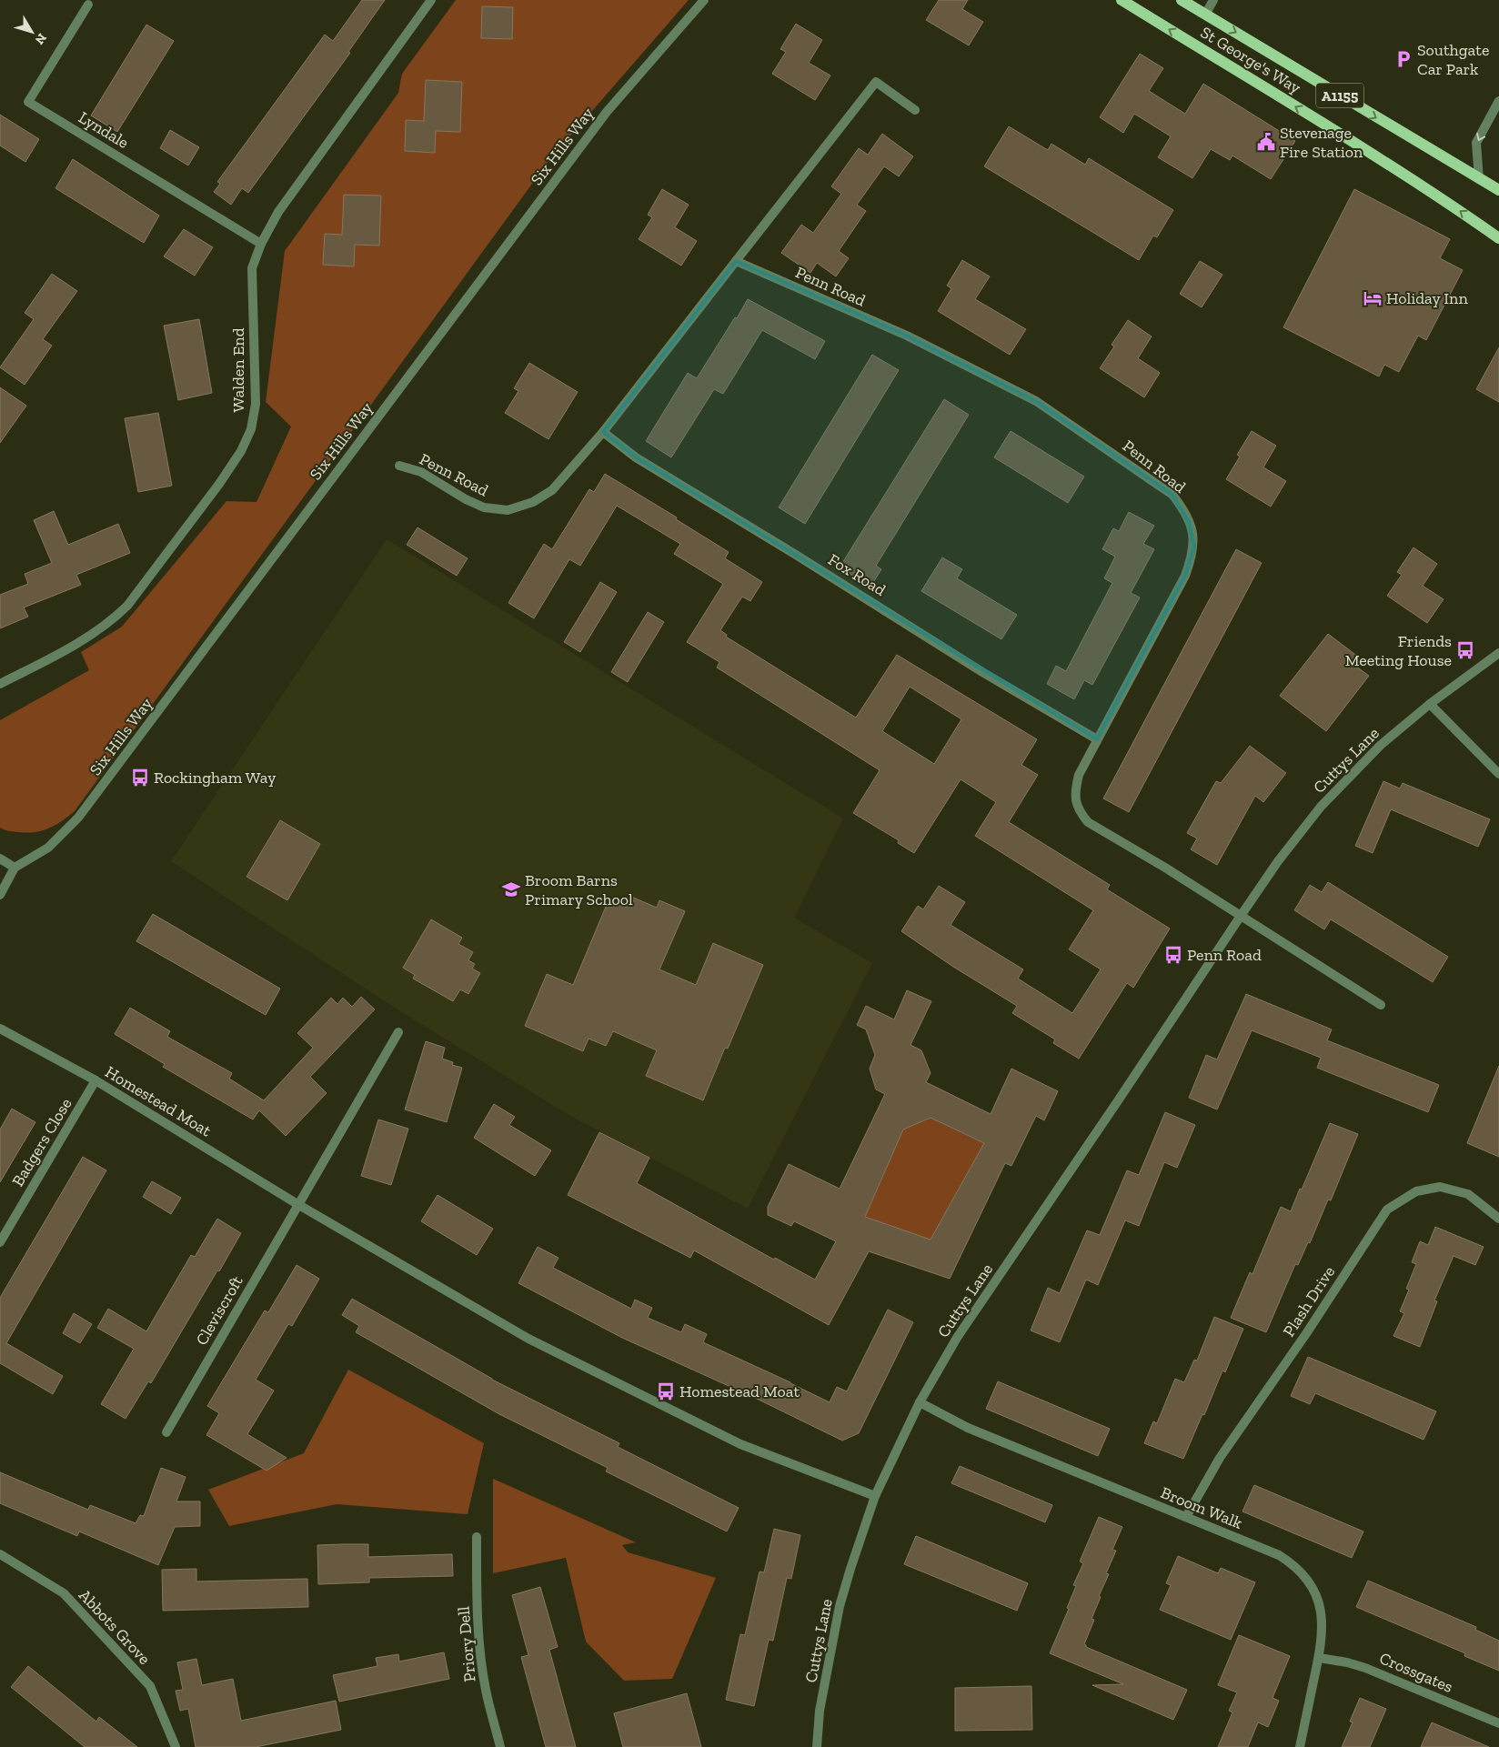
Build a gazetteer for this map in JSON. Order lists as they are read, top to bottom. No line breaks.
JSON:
{"streets":{"main road":["St George's Way","A1155"],"street":["Lyndale","Six Hills Way","Penn Road","Walden End","Fox Road","Cuttys Lane","Homestead Moat","Badgers Close","Plash Drive","Cleviscroft","Broom Walk","Abbots Grove","Priory Dell","Crossgates"]},"crossings":[["Lyndale","Walden End"],["Penn Road","Fox Road"],["Penn Road","Cuttys Lane"],["Cuttys Lane","Homestead Moat"],["Cuttys Lane","Broom Walk"],["Homestead Moat","Badgers Close"],["Homestead Moat","Cleviscroft"],["Plash Drive","Broom Walk"],["Broom Walk","Crossgates"]],"places":{"parking":["Southgate Car Park"],"public building":["Stevenage Fire Station"],"hotel":["Holiday Inn"],"bus stop":["Friends Meeting House","Rockingham Way","Penn Road","Homestead Moat"],"school or university":["Broom Barns Primary School"]},"north":"bottom right"}
